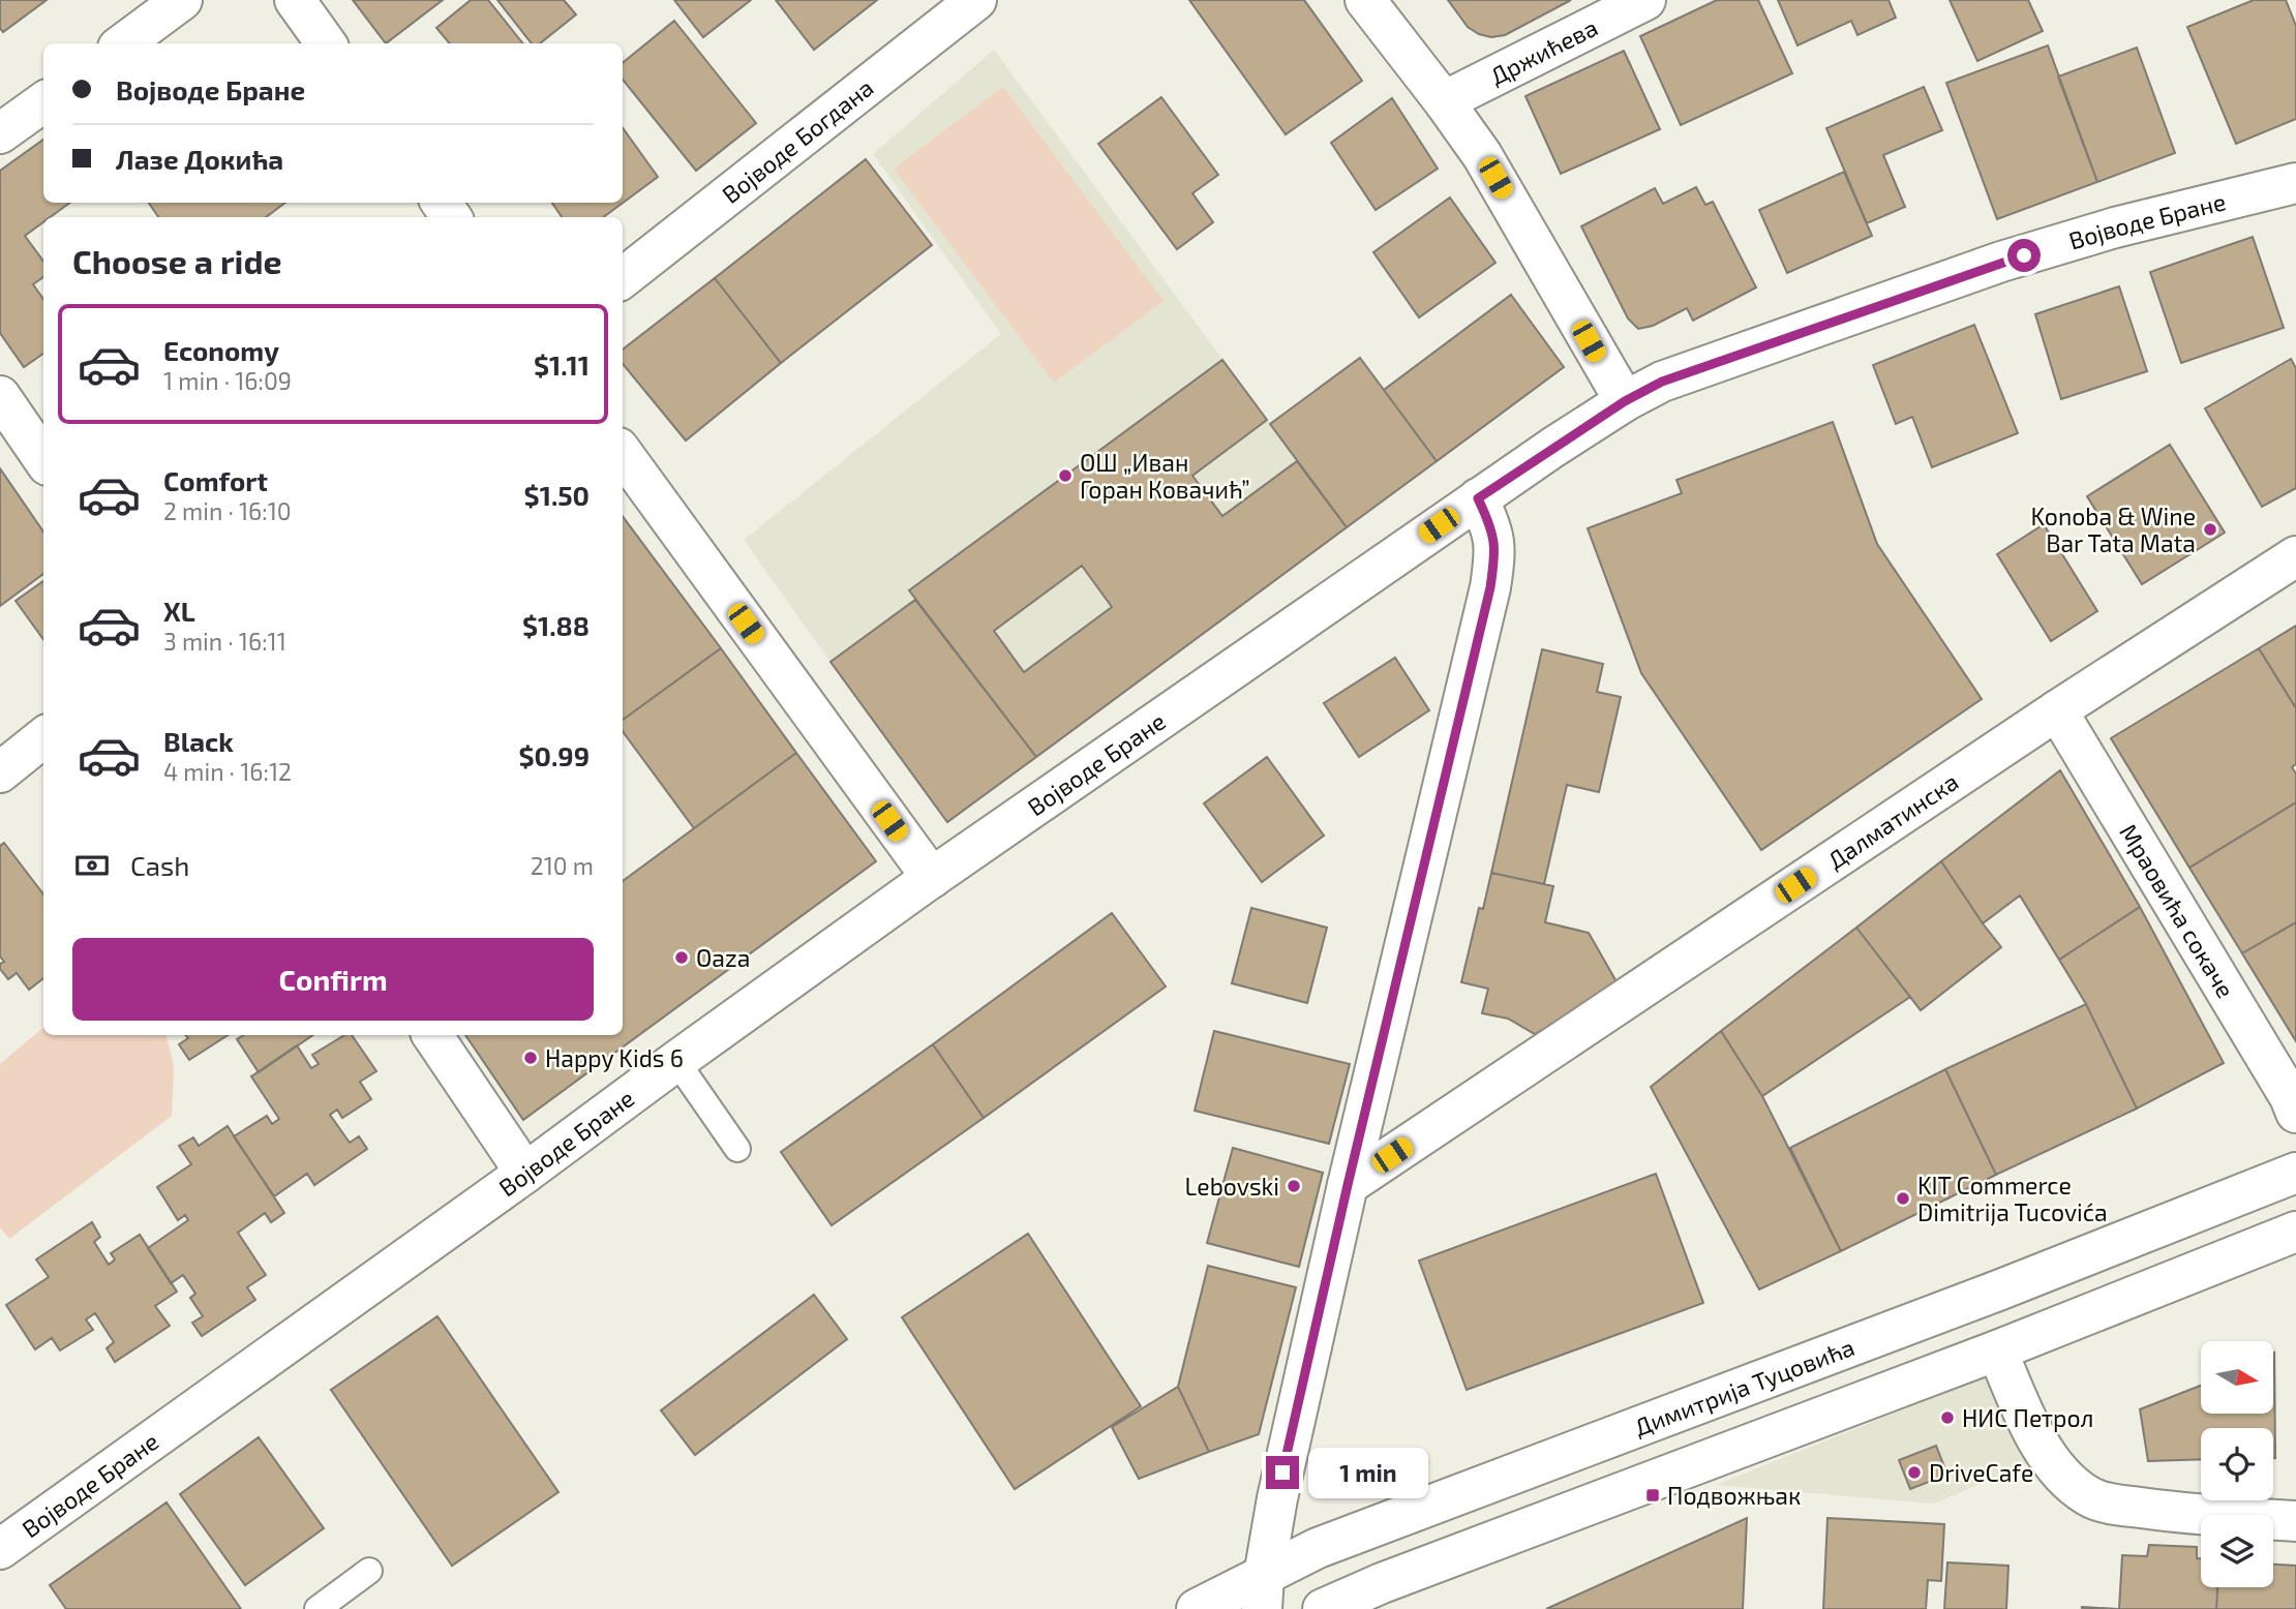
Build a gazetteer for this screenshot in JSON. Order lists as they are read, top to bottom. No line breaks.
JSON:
{"streets":{"street":["Држићева","Војводе Богдана","Војводе Бране","Далматинска","Мраовића сокаче","Димитрија Туцовића"]},"crossings":[["Далматинска","Мраовића сокаче"]],"places":{"other":["ОШ „Иван Горан Ковачић”","Konoba & Wine Bar Tata Mata","Oaza","Happy Kids 6","Lebovski","KIT Commerce Dimitrija Tucovića","НИС Петрол","DriveCafe"],"transit":["Подвожњак"]},"north":"right","page":{"banner":["Војводе Бране","Лазе Докића"],"heading":"Choose a ride","list":[{"name":"Economy","note":"1 min · 16:09","value":"$1.11"},{"name":"Comfort","note":"2 min · 16:10","value":"$1.50"},{"name":"XL","note":"3 min · 16:11","value":"$1.88"},{"name":"Black","note":"4 min · 16:12","value":"$0.99"}],"pay":["Cash","210 m"],"buttons":"Confirm","bubble":"1 min"}}
